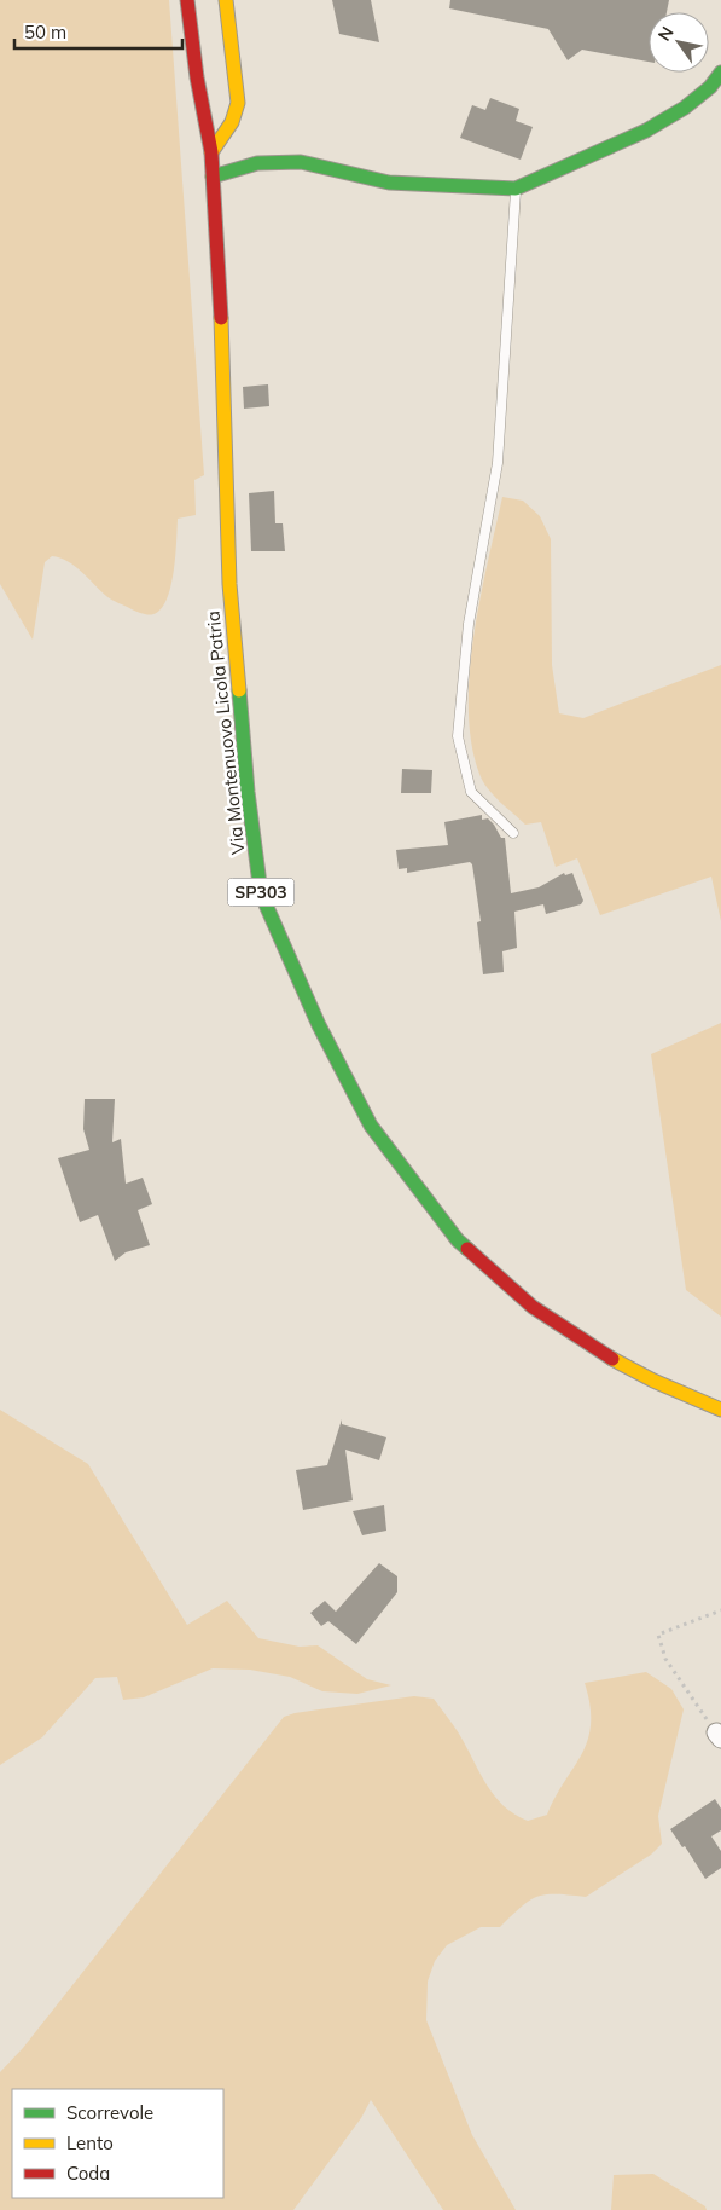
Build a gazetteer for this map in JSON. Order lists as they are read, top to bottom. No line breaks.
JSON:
{"streets":{"main road":["Via Montenuovo Licola Patria","SP303"]},"legend":["Scorrevole","Lento","Coda"],"scale_bar":"50 m","north":"top left"}
